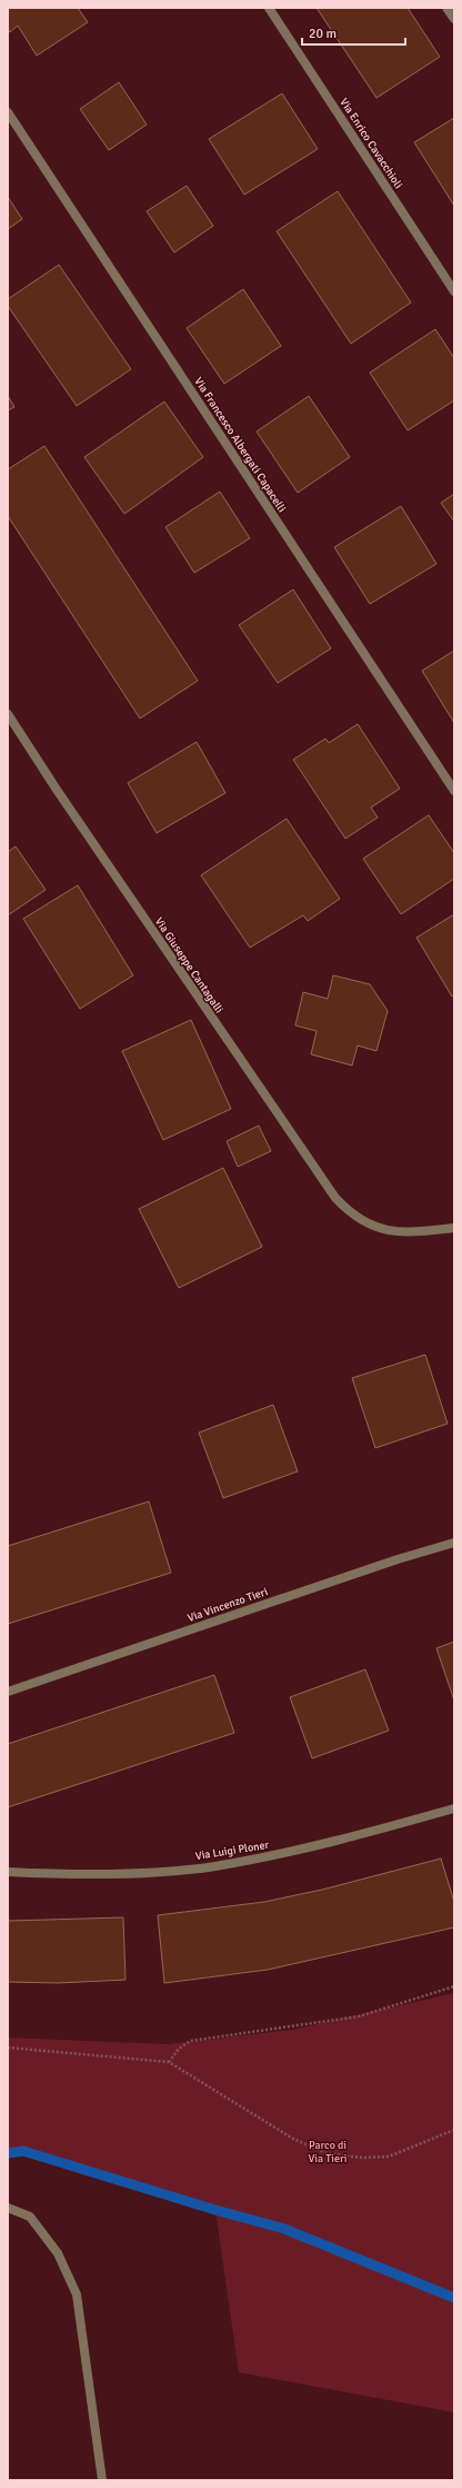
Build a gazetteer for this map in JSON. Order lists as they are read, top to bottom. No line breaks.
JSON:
{"streets":{"street":["Via Enrico Cavacchioli","Via Francesco Albergati Capacelli","Via Giuseppe Cantagalli","Via Vincenzo Tieri","Via Luigi Ploner"]},"parks":["Parco di Via Tieri"],"scale_bar":"20 m"}
